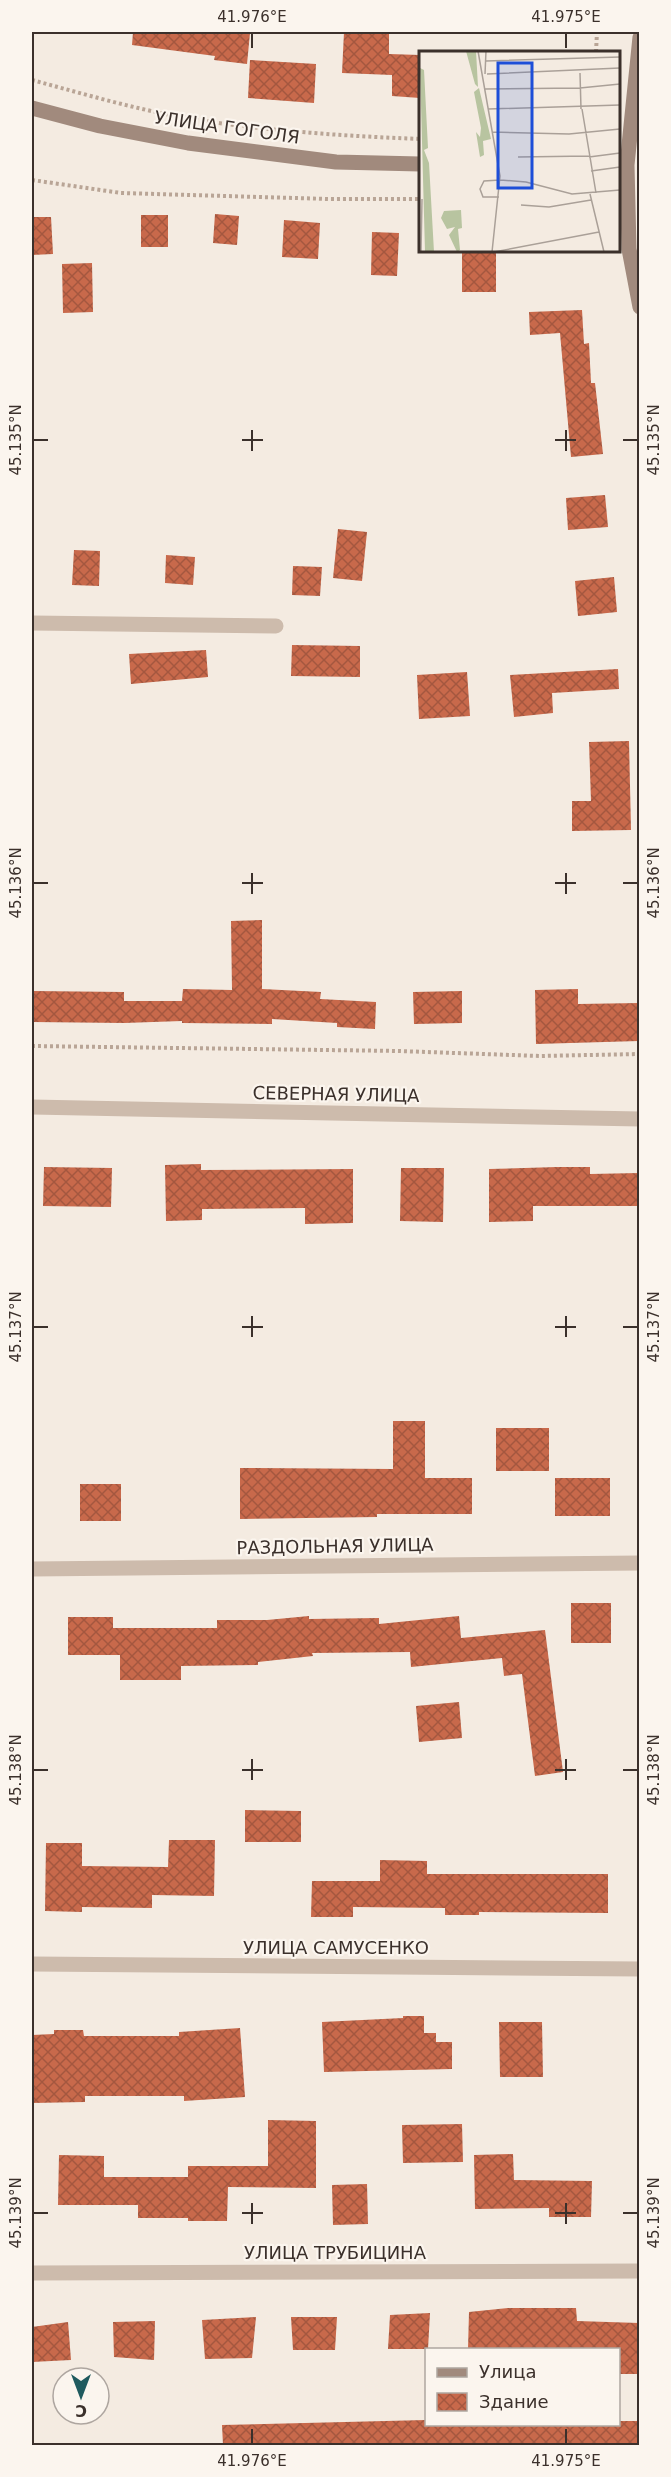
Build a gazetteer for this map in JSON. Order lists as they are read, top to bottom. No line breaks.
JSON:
{"streets":{"main road":["УЛИЦА ГОГОЛЯ"],"street":["СЕВЕРНАЯ УЛИЦА","РАЗДОЛЬНАЯ УЛИЦА","УЛИЦА САМУСЕНКО","УЛИЦА ТРУБИЦИНА"]},"legend":["Улица","Здание"],"north":"bottom","coordinates":["41.976°E","41.975°E","45.135°N","45.136°N","45.137°N","45.138°N","45.139°N"]}
